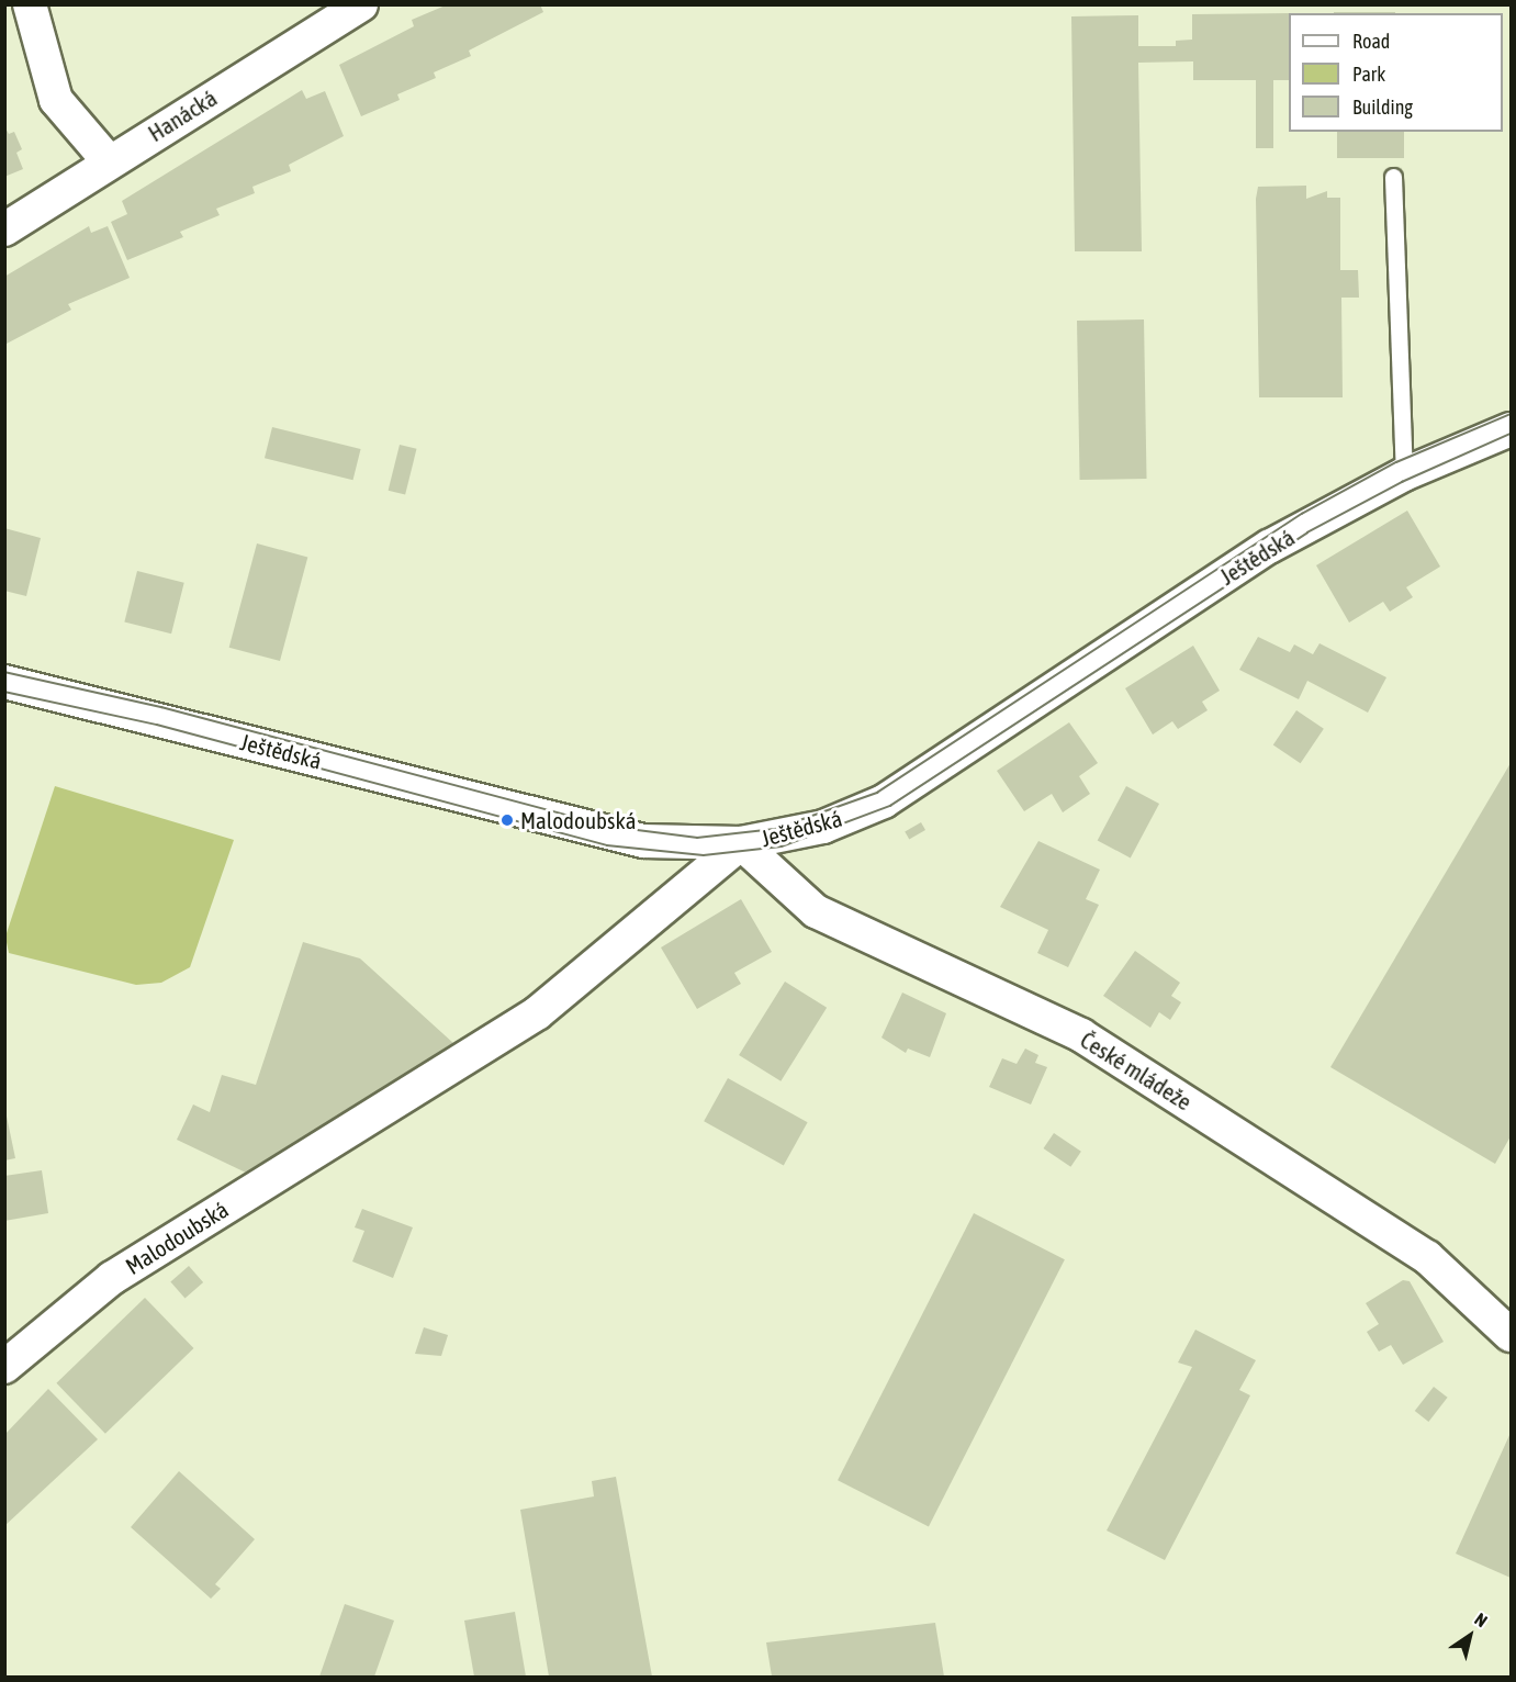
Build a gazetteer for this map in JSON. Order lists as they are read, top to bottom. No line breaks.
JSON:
{"streets":{"street":["Hanácká","Ještědská","České mládeže","Malodoubská"]},"crossings":[["Ještědská","České mládeže"],["Ještědská","Malodoubská"],["České mládeže","Malodoubská"]],"places":["Malodoubská"],"legend":["Road","Park","Building"],"north":"top right"}
